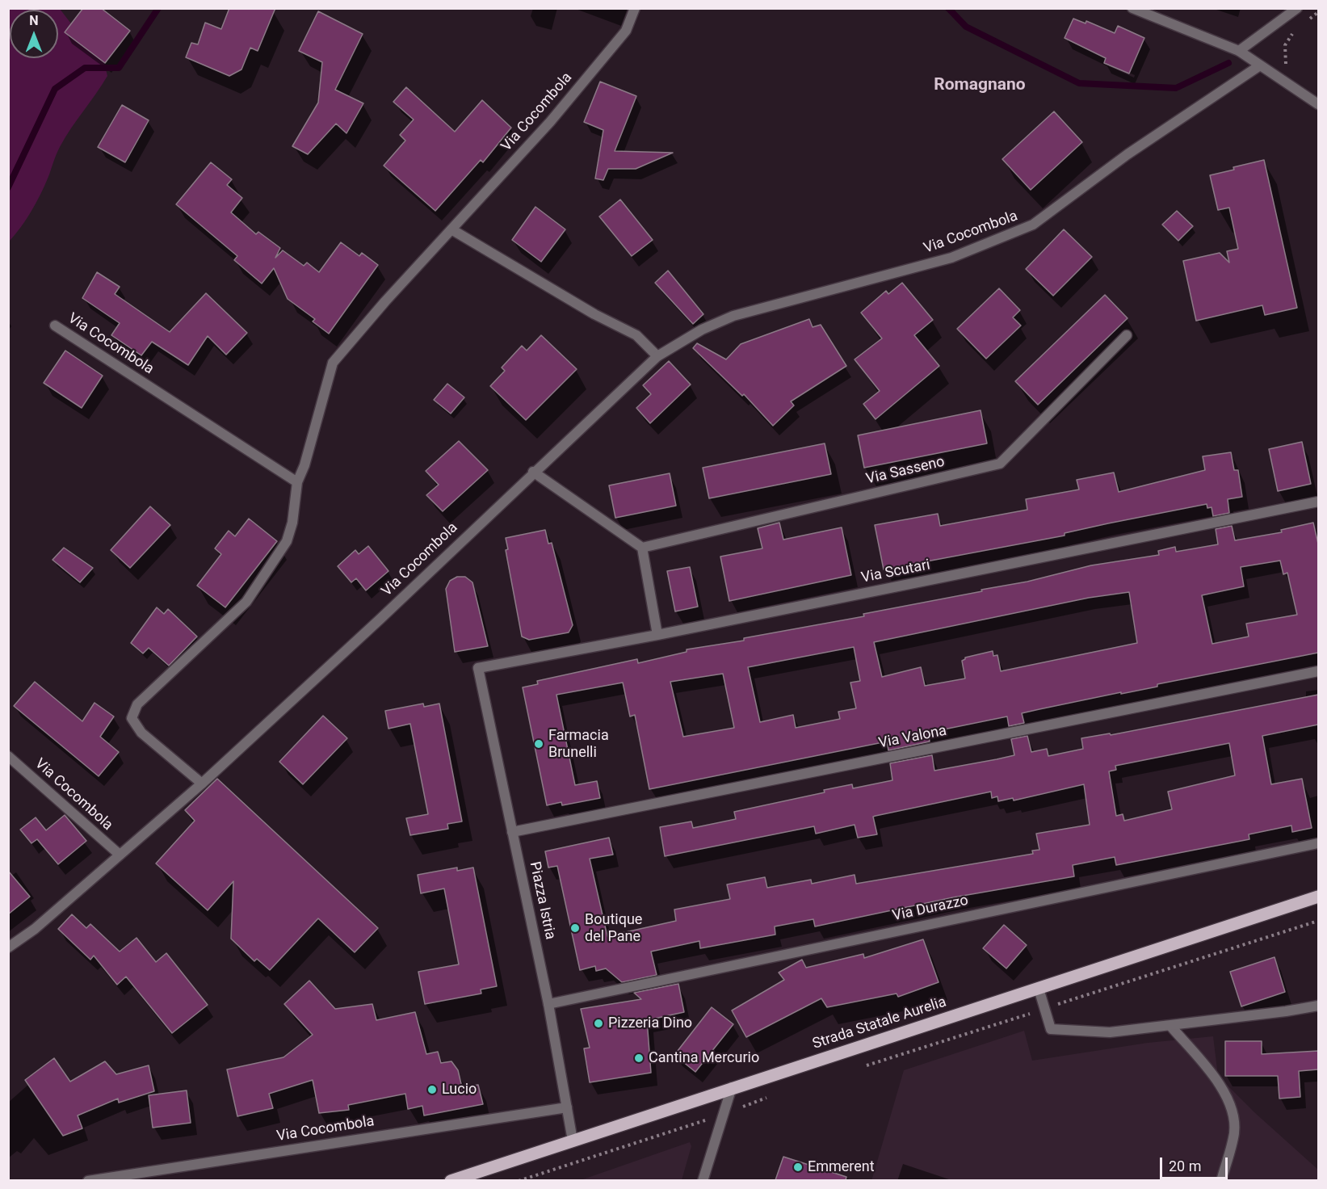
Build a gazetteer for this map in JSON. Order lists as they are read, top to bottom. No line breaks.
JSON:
{"streets":{"main road":["Strada Statale Aurelia"],"street":["Via Cocombola","Via Sasseno","Via Scutari","Via Valona","Piazza Istria","Via Durazzo"]},"crossings":[["Via Cocombola","Piazza Istria"],["Via Scutari","Piazza Istria"],["Via Valona","Piazza Istria"],["Piazza Istria","Via Durazzo"],["Piazza Istria","Strada Statale Aurelia"]],"districts":["Romagnano"],"places":["Farmacia Brunelli","Boutique del Pane","Pizzeria Dino","Cantina Mercurio","Lucio","Emmerent"],"scale_bar":"20 m","north":"top"}
